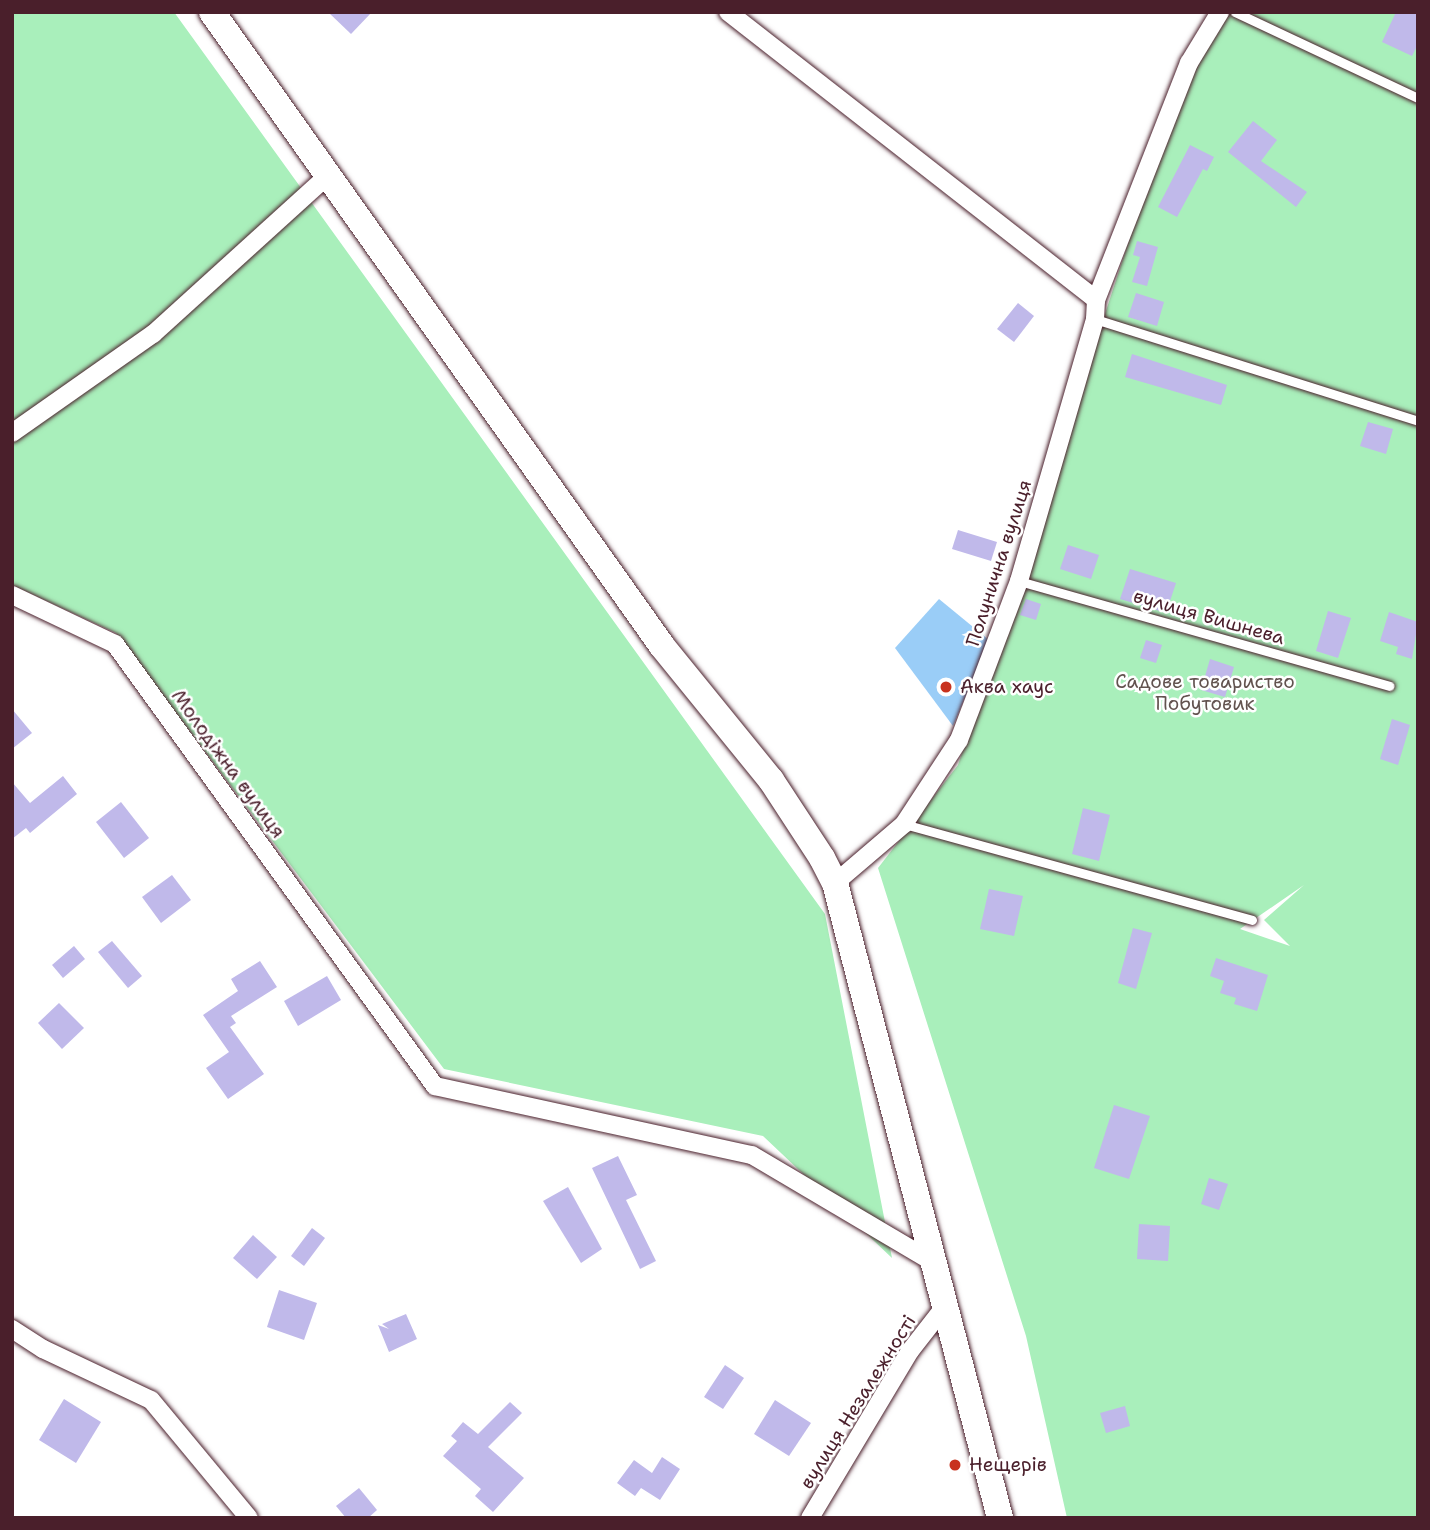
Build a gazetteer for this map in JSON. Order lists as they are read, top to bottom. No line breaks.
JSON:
{"streets":{"street":["Полунична вулиця","Молодіжна вулиця","вулиця Незалежності"],"lane":["вулиця Вишнева"]},"crossings":[["Полунична вулиця","вулиця Вишнева"]],"parks":["Садове товариство Побутовик"],"places":["Аква хаус","Нещерів"]}
